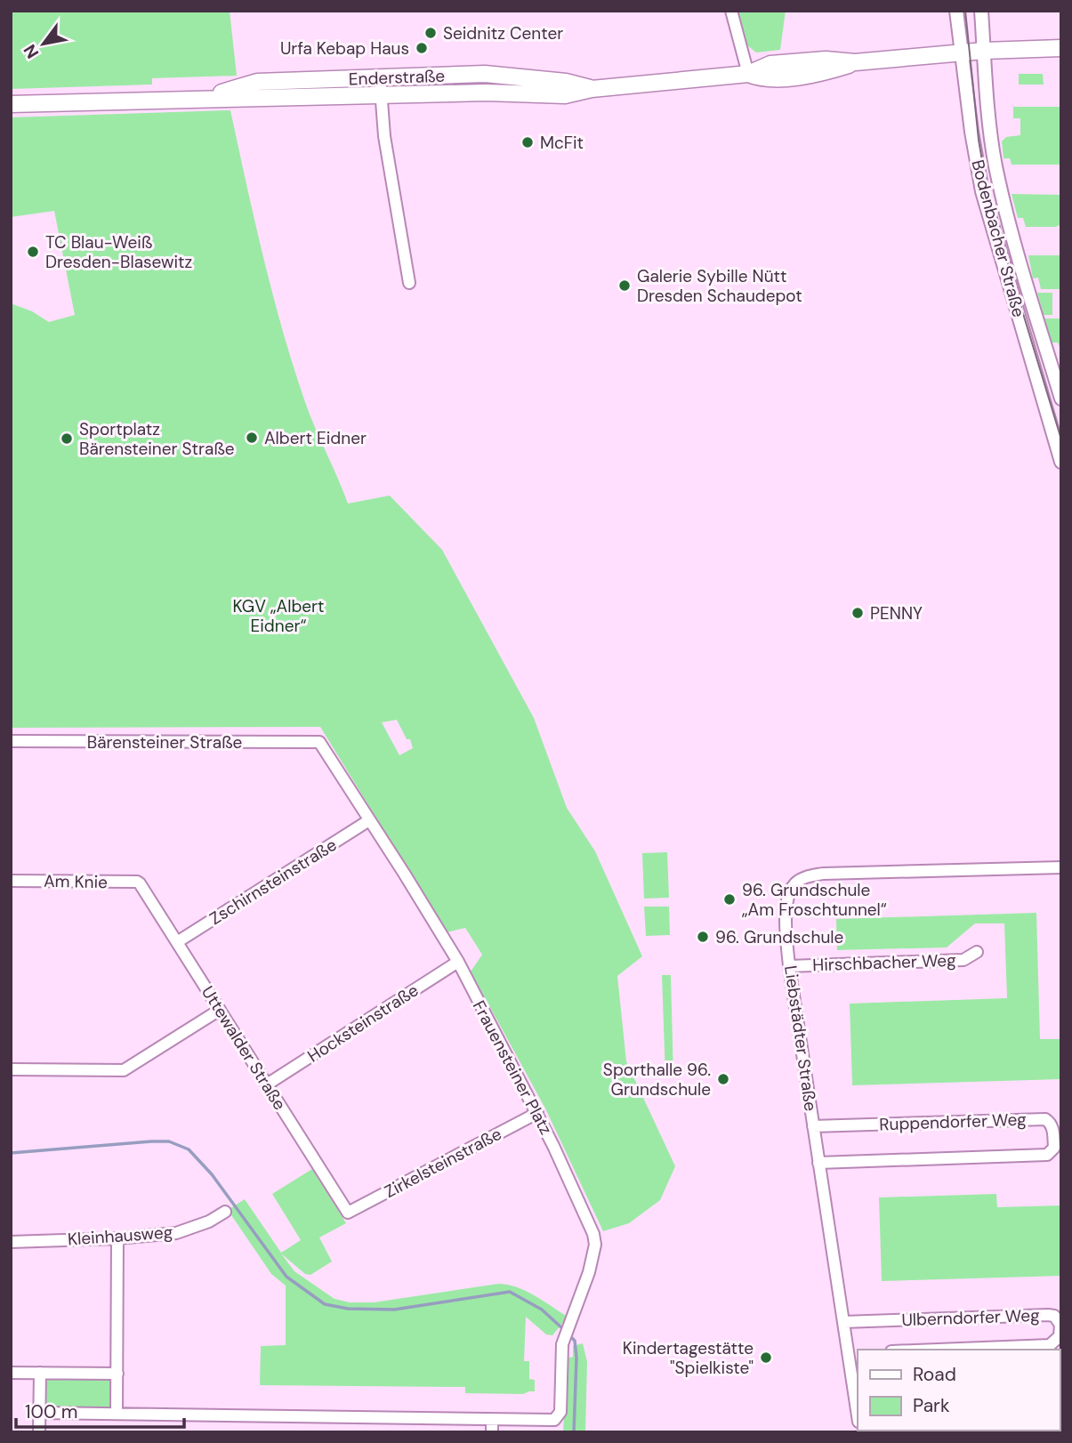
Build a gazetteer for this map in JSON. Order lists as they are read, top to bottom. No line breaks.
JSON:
{"streets":{"main road":["Enderstraße"],"street":["Bodenbacher Straße","Bärensteiner Straße","Am Knie","Zschirnsteinstraße","Hirschbacher Weg","Hocksteinstraße","Liebstädter Straße","Uttewalder Straße","Frauensteiner Platz","Ruppendorfer Weg","Zirkelsteinstraße","Kleinhausweg","Ulberndorfer Weg"]},"crossings":[["Enderstraße","Bodenbacher Straße"],["Bärensteiner Straße","Frauensteiner Platz"],["Am Knie","Uttewalder Straße"],["Zschirnsteinstraße","Uttewalder Straße"],["Zschirnsteinstraße","Frauensteiner Platz"],["Hirschbacher Weg","Liebstädter Straße"],["Hocksteinstraße","Uttewalder Straße"],["Hocksteinstraße","Frauensteiner Platz"],["Liebstädter Straße","Ruppendorfer Weg"],["Liebstädter Straße","Ulberndorfer Weg"],["Uttewalder Straße","Zirkelsteinstraße"],["Frauensteiner Platz","Zirkelsteinstraße"]],"parks":["KGV „Albert Eidner“"],"places":["Seidnitz Center","Urfa Kebap Haus","McFit","TC Blau-Weiß Dresden-Blasewitz","Galerie Sybille Nütt Dresden Schaudepot","Albert Eidner","Sportplatz Bärensteiner Straße","PENNY","96. Grundschule „Am Froschtunnel“","96. Grundschule","Sporthalle 96. Grundschule","Kindertagestätte \"Spielkiste\""],"legend":["Road","Park"],"scale_bar":"100 m","north":"bottom left"}
